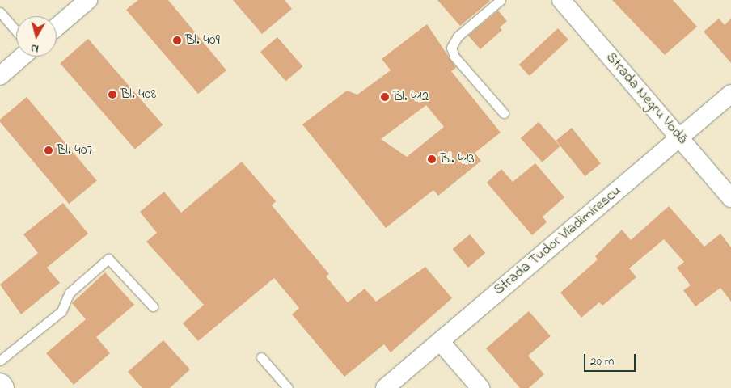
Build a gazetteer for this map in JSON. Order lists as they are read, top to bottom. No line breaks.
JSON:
{"streets":{"street":["Strada Negru Vodă","Strada Tudor Vladimirescu"]},"crossings":[["Strada Negru Vodă","Strada Tudor Vladimirescu"]],"places":["Bl. 409","Bl. 408","Bl. 412","Bl. 407","Bl. 413"],"scale_bar":"20 m","north":"bottom"}
